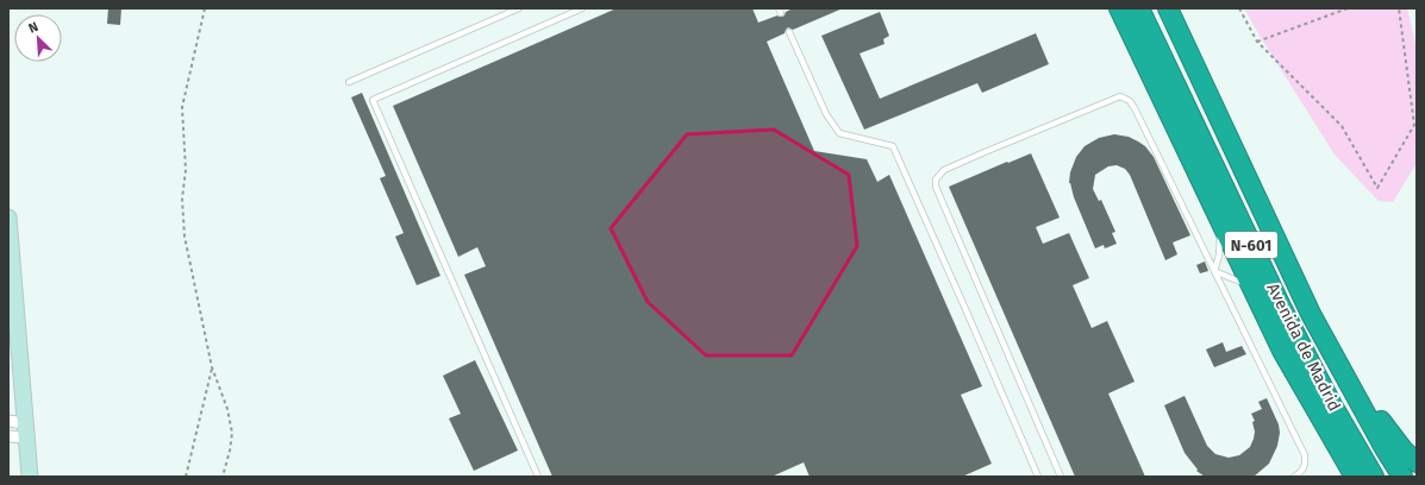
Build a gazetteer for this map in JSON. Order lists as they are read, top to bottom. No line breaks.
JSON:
{"streets":{"highway":["N-601","Avenida de Madrid"]},"north":"top left"}
